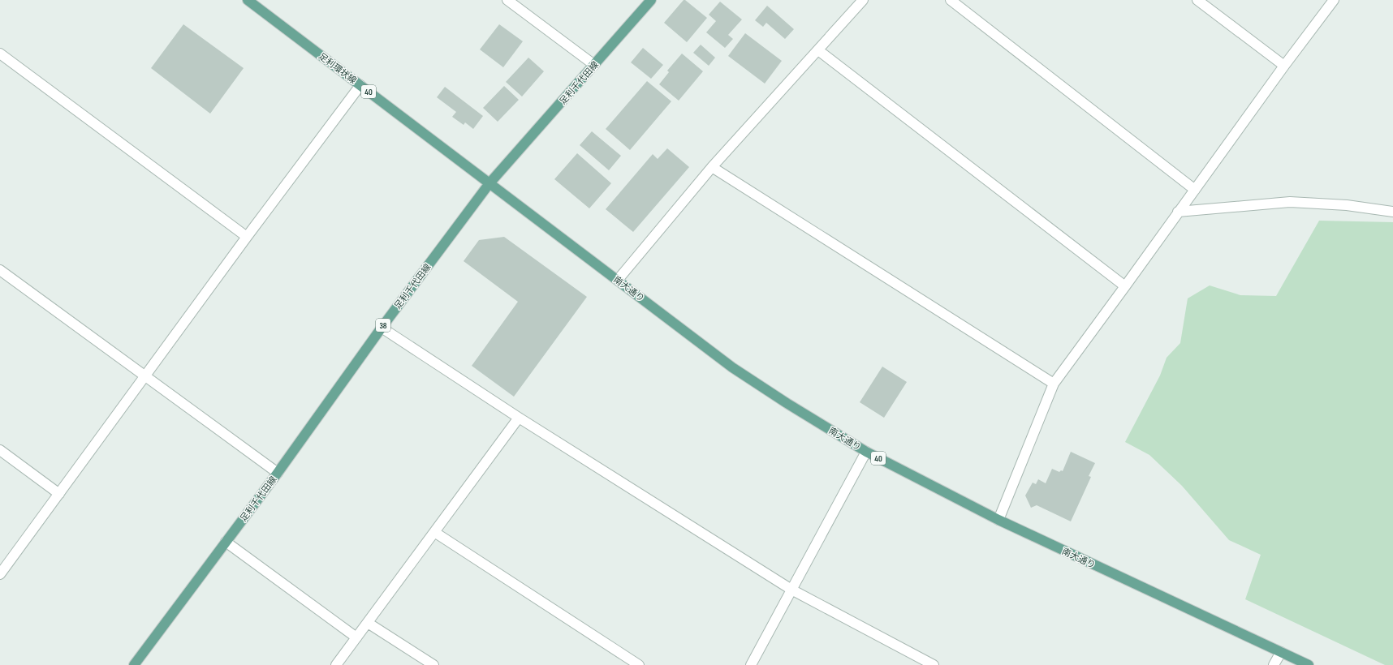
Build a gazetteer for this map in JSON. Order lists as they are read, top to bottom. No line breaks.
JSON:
{"streets":{"main road":["足利環状線","足利千代田線","40","南大通り","38"]},"crossings":[["足利環状線","足利千代田線"],["足利環状線","南大通り"],["足利千代田線","南大通り"]]}
